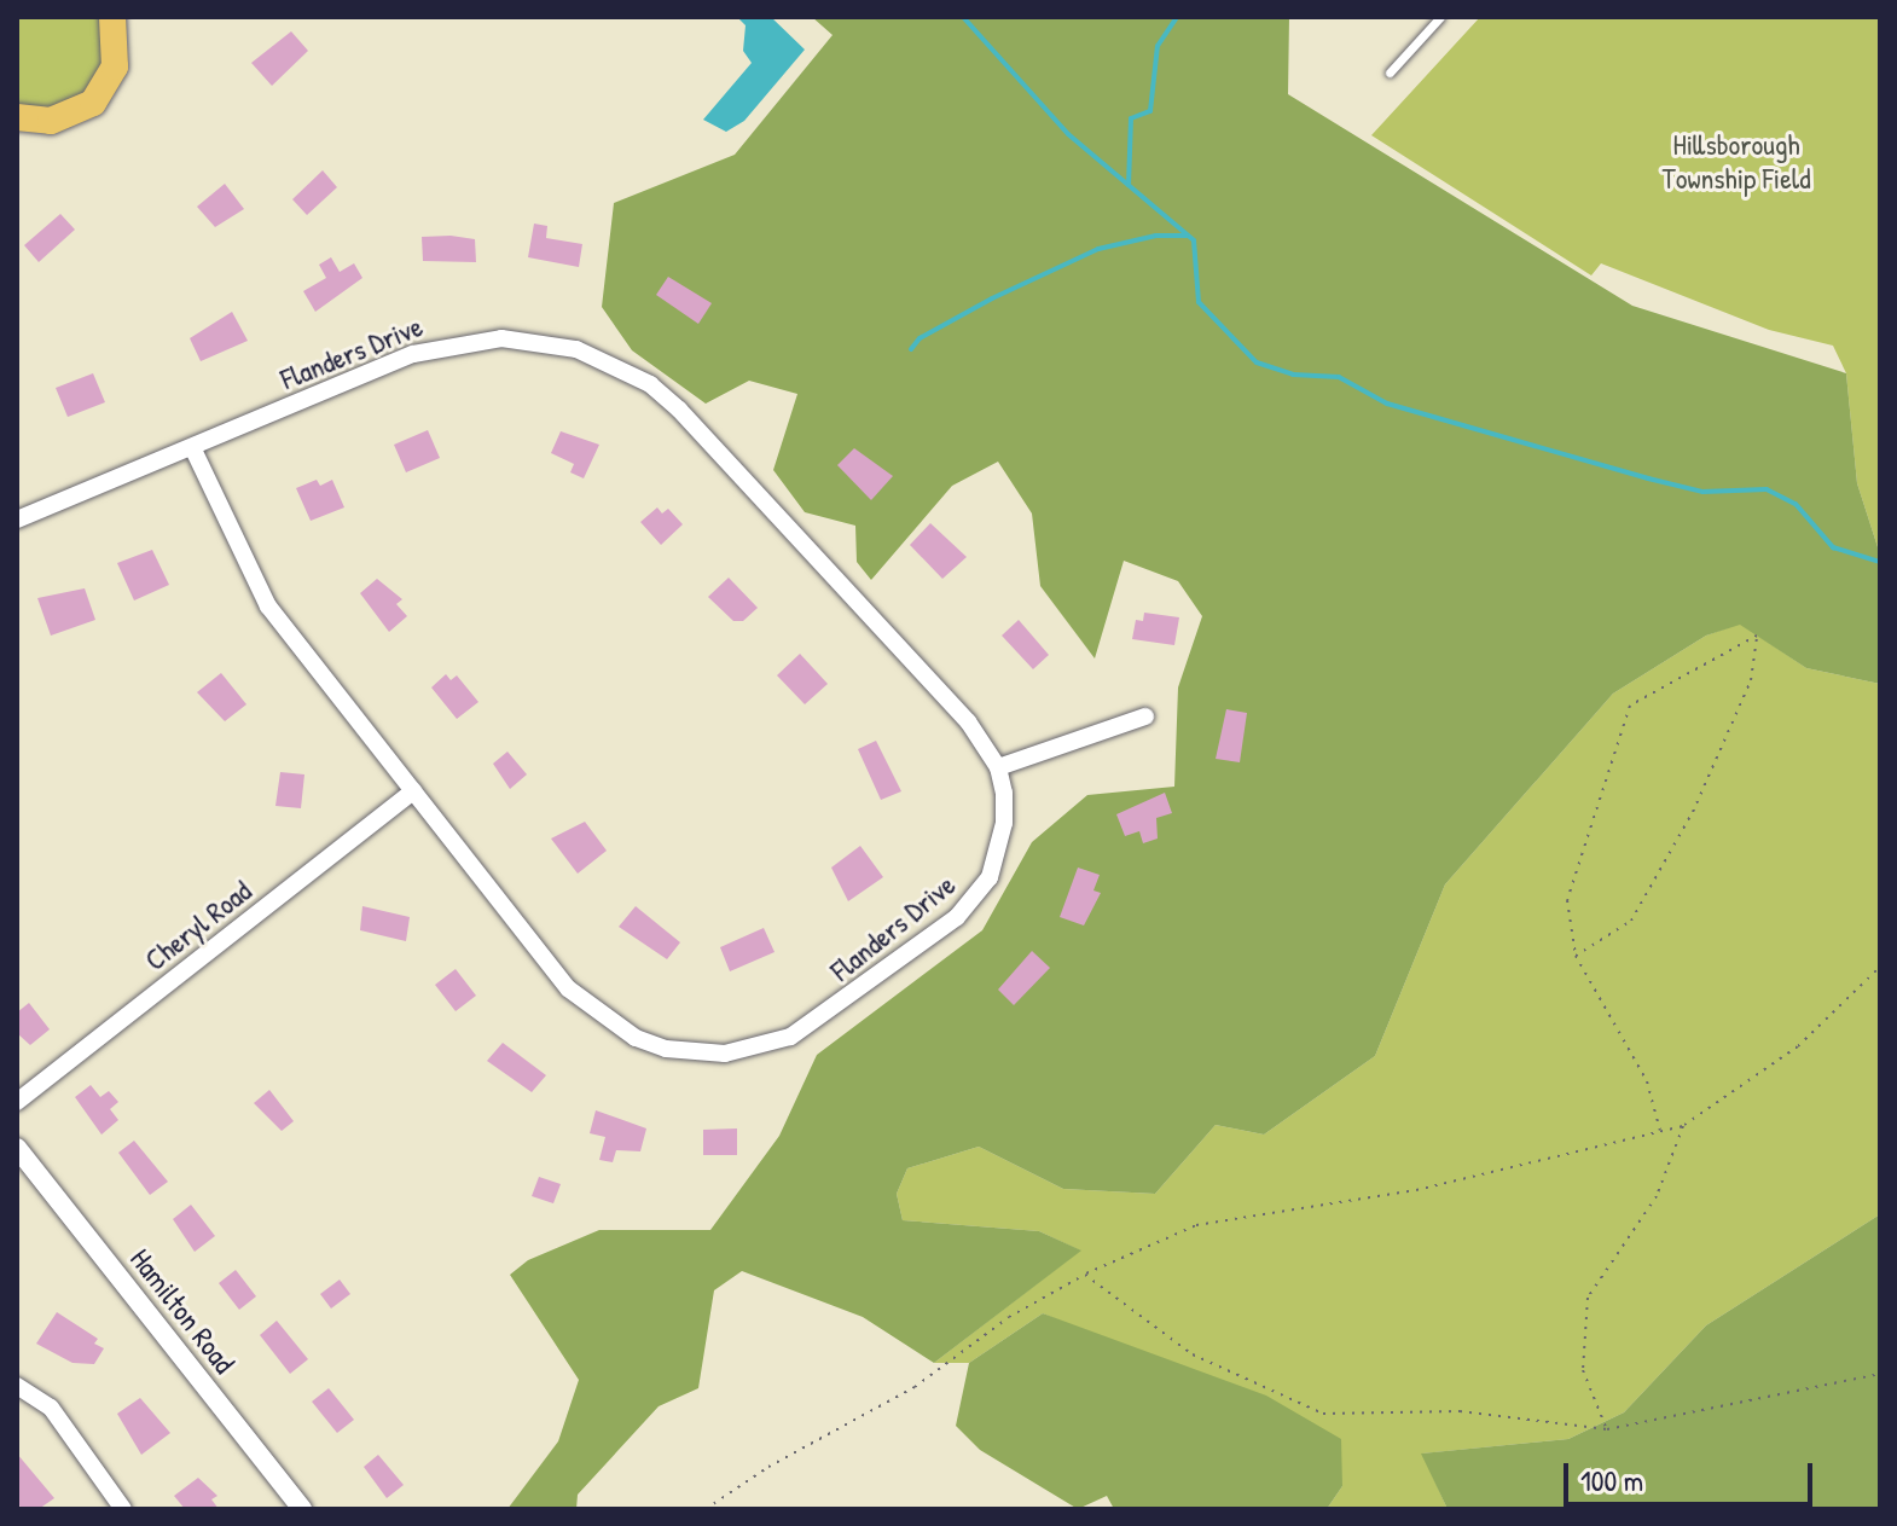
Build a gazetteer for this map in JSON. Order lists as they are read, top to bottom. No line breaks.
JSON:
{"streets":{"street":["Flanders Drive","Cheryl Road","Hamilton Road"]},"crossings":[["Flanders Drive","Cheryl Road"]],"parks":["Hillsborough Township Field"],"scale_bar":"100 m"}
